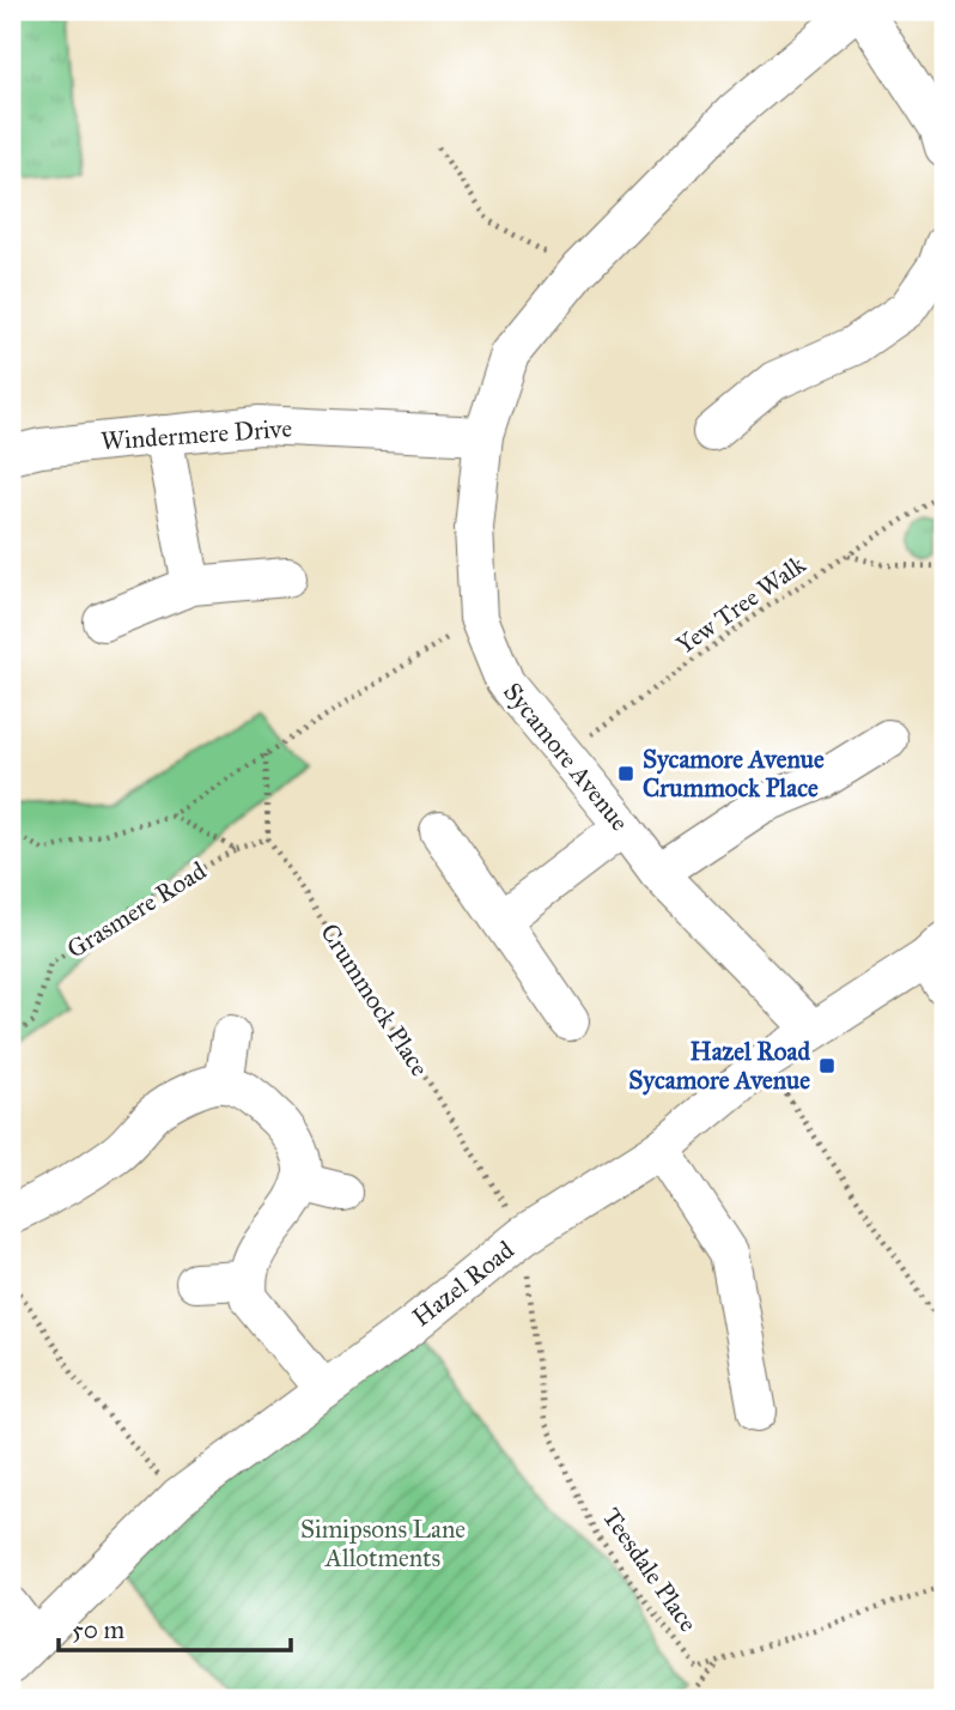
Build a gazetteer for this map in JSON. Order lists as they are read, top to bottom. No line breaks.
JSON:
{"streets":{"street":["Windermere Drive","Sycamore Avenue","Hazel Road"],"path":["Yew Tree Walk","Grasmere Road","Crummock Place","Teesdale Place"]},"crossings":[["Windermere Drive","Sycamore Avenue"],["Yew Tree Walk","Sycamore Avenue"],["Sycamore Avenue","Hazel Road"],["Crummock Place","Hazel Road"],["Crummock Place","Teesdale Place"],["Hazel Road","Teesdale Place"]],"parks":["Simipsons Lane Allotments"],"places":{"transit":["Sycamore Avenue Crummock Place","Hazel Road Sycamore Avenue"]},"scale_bar":"50 m"}
